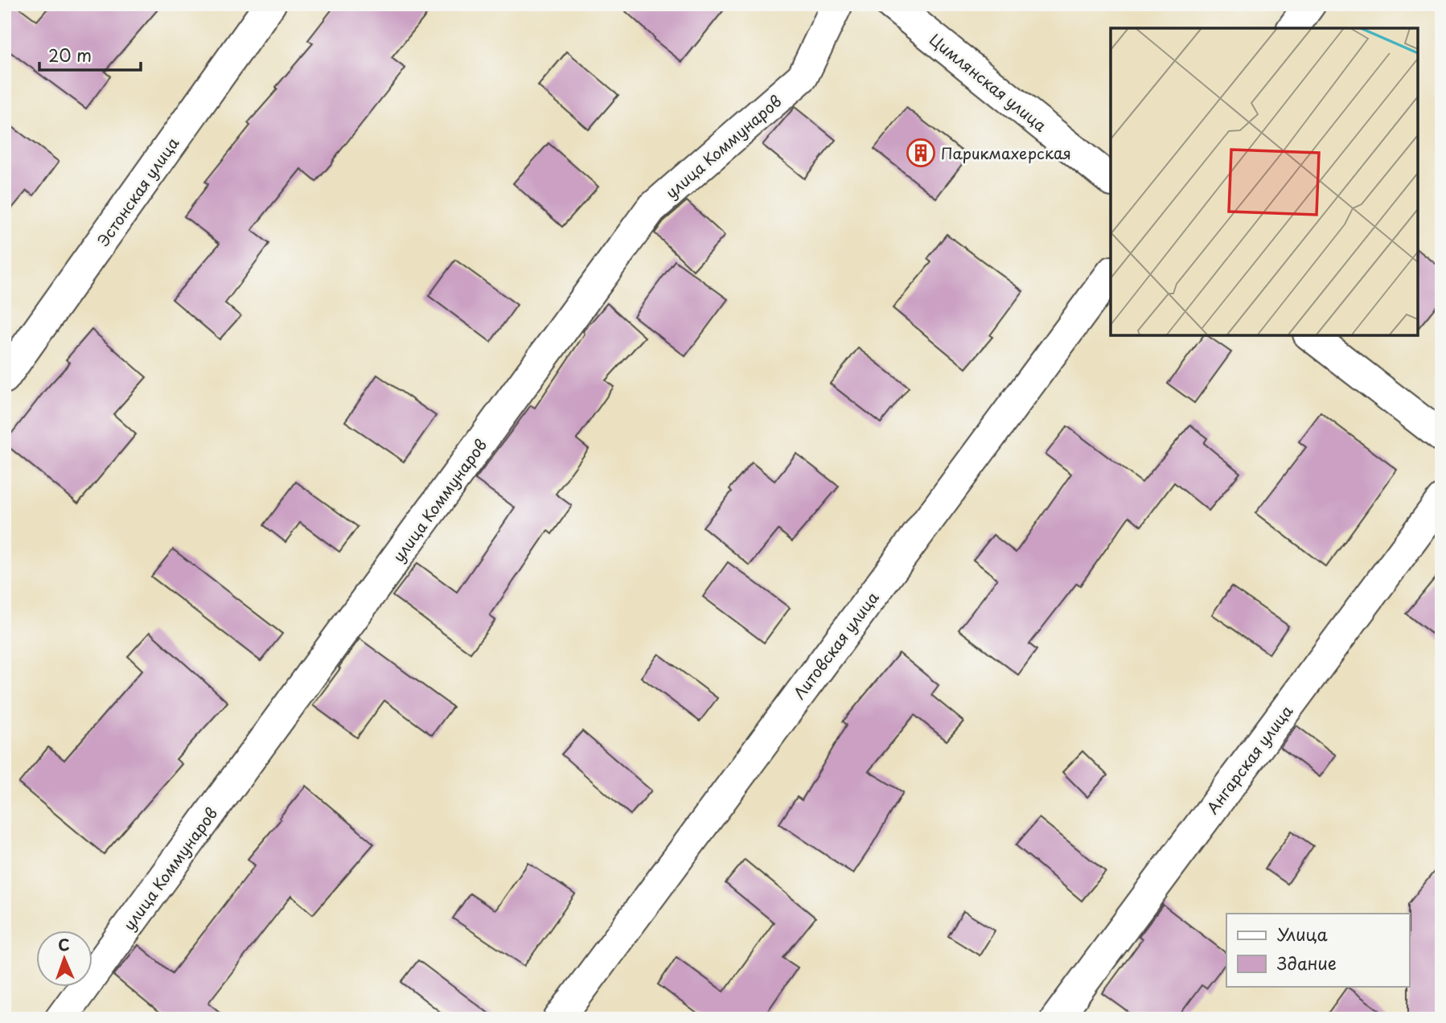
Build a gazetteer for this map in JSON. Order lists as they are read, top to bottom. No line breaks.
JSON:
{"streets":{"street":["Цимлянская улица","улица Коммунаров","Эстонская улица","Литовская улица","Ангарская улица"]},"places":{"building":["Парикмахерская"]},"legend":["Улица","Здание"],"scale_bar":"20 m","north":"top"}
